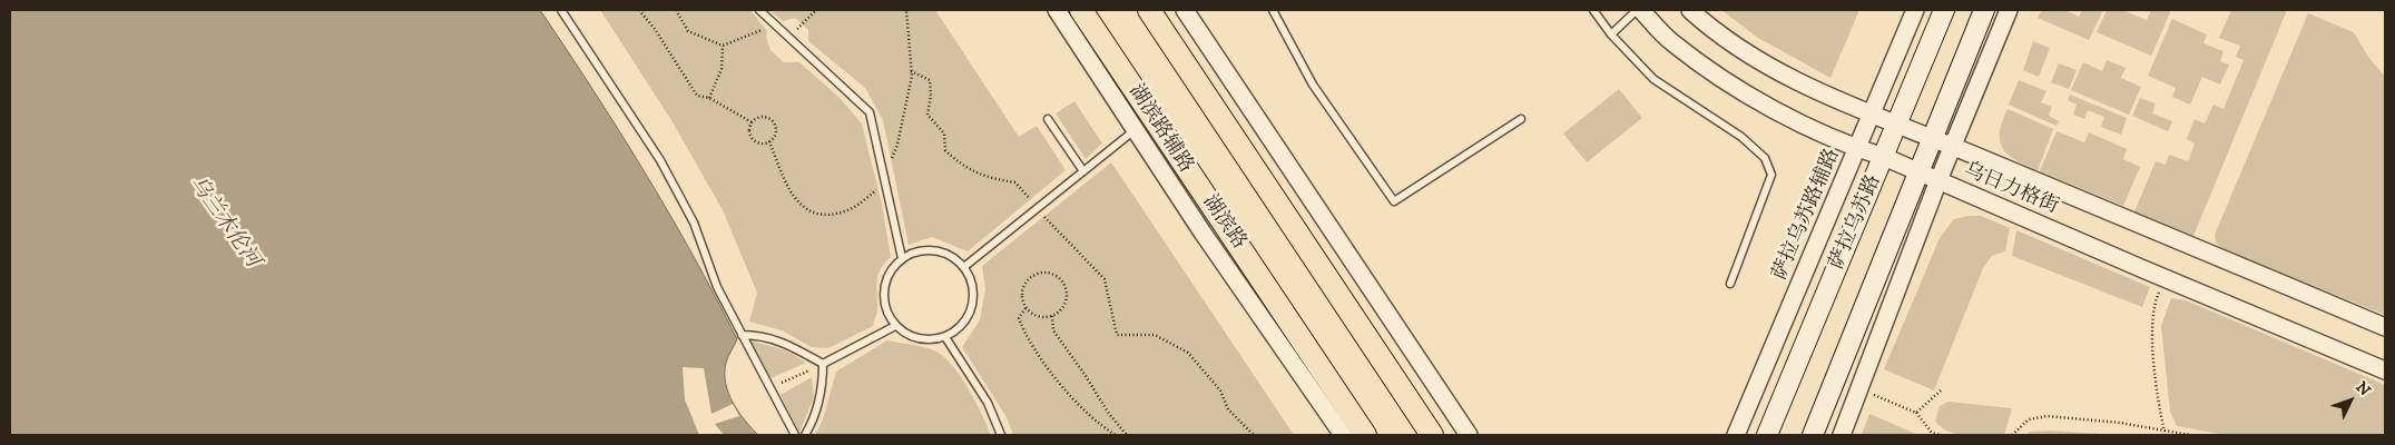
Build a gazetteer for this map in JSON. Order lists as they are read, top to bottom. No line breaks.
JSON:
{"streets":{"main road":["湖滨路","萨拉乌苏路"],"street":["湖滨路辅路","乌日力格街","萨拉乌苏路辅路"]},"crossings":[["乌日力格街","萨拉乌苏路辅路"],["乌日力格街","萨拉乌苏路"]],"water":["乌兰木伦河"],"north":"top right"}
